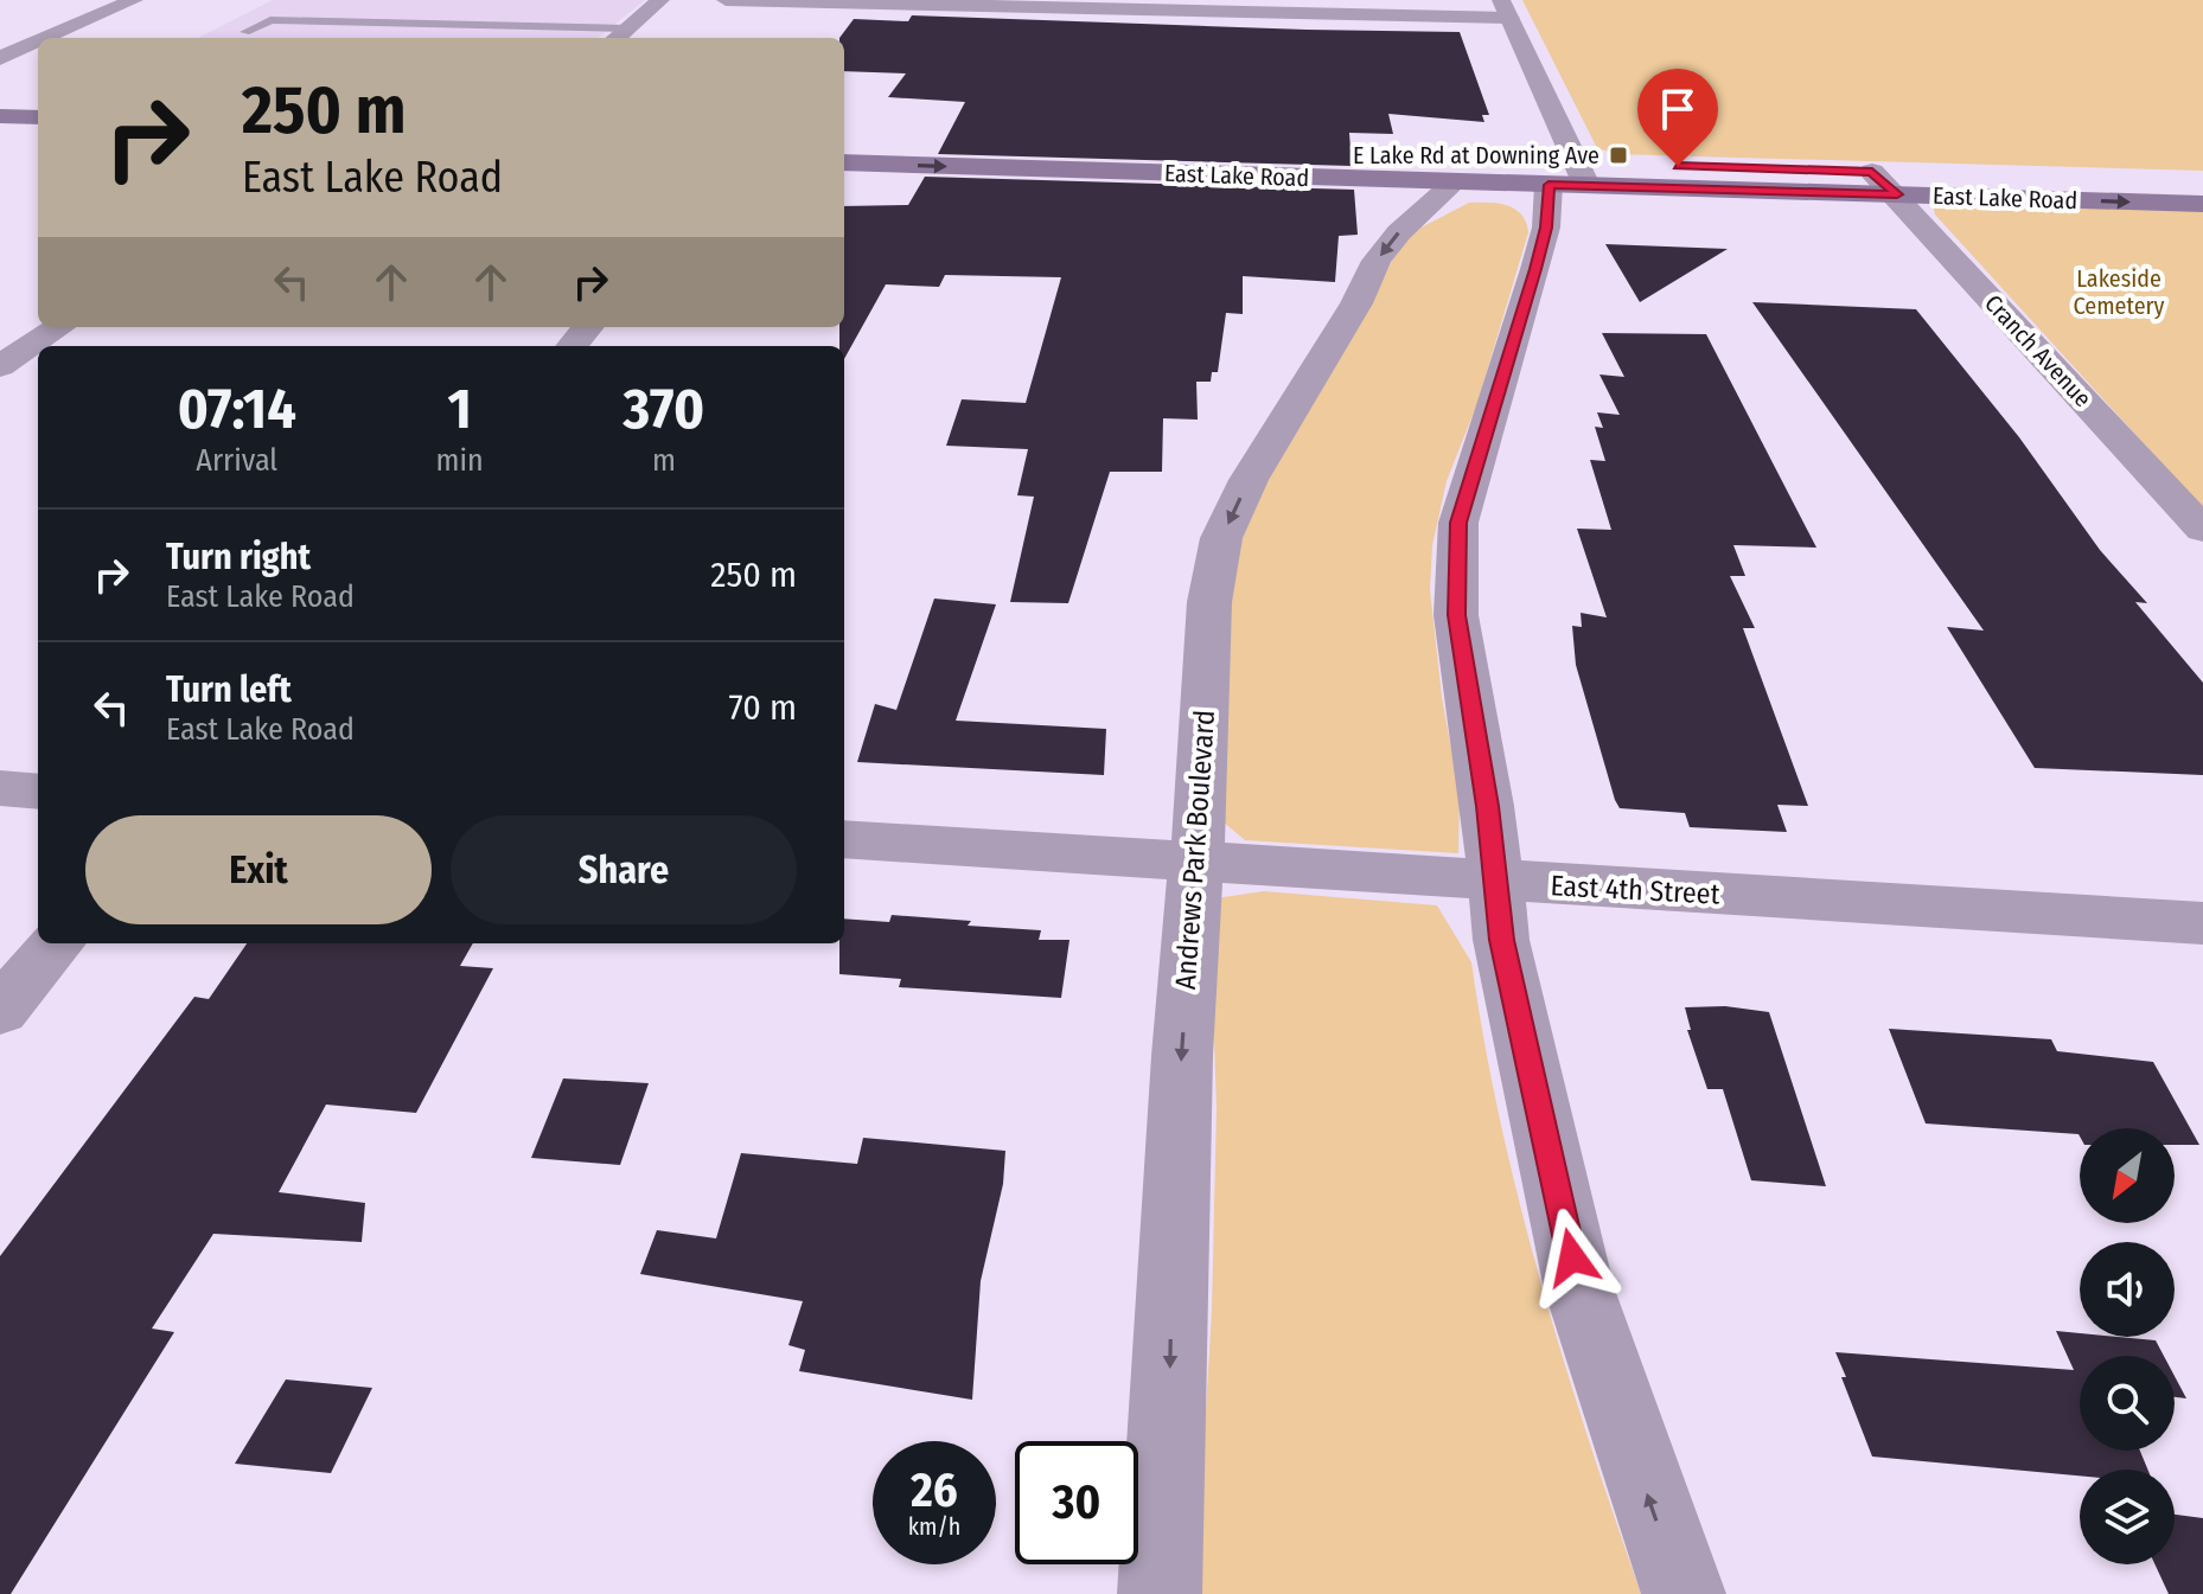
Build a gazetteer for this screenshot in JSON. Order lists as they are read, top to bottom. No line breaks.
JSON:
{"streets":{"main road":["East Lake Road"],"street":["Cranch Avenue","Andrews Park Boulevard","East 4th Street"]},"crossings":[["East Lake Road","Cranch Avenue"],["East Lake Road","Andrews Park Boulevard"],["Andrews Park Boulevard","East 4th Street"]],"parks":["Lakeside Cemetery"],"places":{"transit":["E Lake Rd at Downing Ave"]},"north":"bottom left","page":{"turn":["250 m","East Lake Road"],"eta":["07:14","Arrival","1","min","370","m"],"list":[{"name":"Turn right","note":"East Lake Road","value":"250 m"},{"name":"Turn left","note":"East Lake Road","value":"70 m"}],"buttons":["Exit","Share"],"speed":"26 km/h","limit":"30"}}
